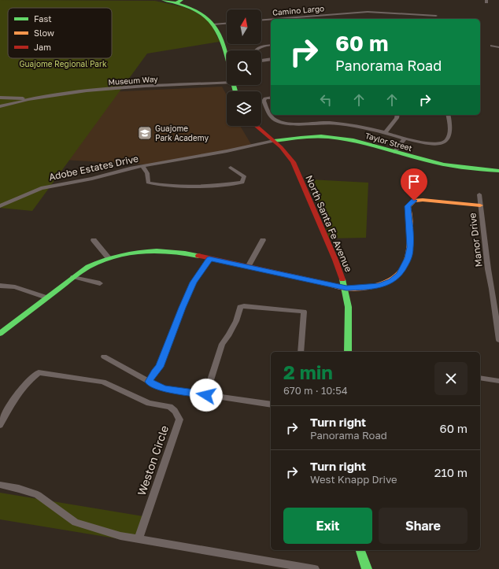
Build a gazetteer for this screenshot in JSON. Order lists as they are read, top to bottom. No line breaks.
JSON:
{"streets":{"main road":["Taylor Street","North Santa Fe Avenue"],"street":["Camino Largo","Museum Way","Adobe Estates Drive","Manor Drive","Weston Circle"]},"crossings":[["Taylor Street","Adobe Estates Drive"],["Taylor Street","North Santa Fe Avenue"],["Adobe Estates Drive","North Santa Fe Avenue"]],"parks":["Guajome Regional Park"],"places":{"school or university":["Guajome Park Academy"]},"legend":["Fast","Slow","Jam"],"north":"top","page":{"turn":["60 m","Panorama Road"],"heading":["2 min","670 m · 10:54"],"list":[{"name":"Turn right","note":"Panorama Road","value":"60 m"},{"name":"Turn right","note":"West Knapp Drive","value":"210 m"}],"buttons":["Exit","Share"]}}
